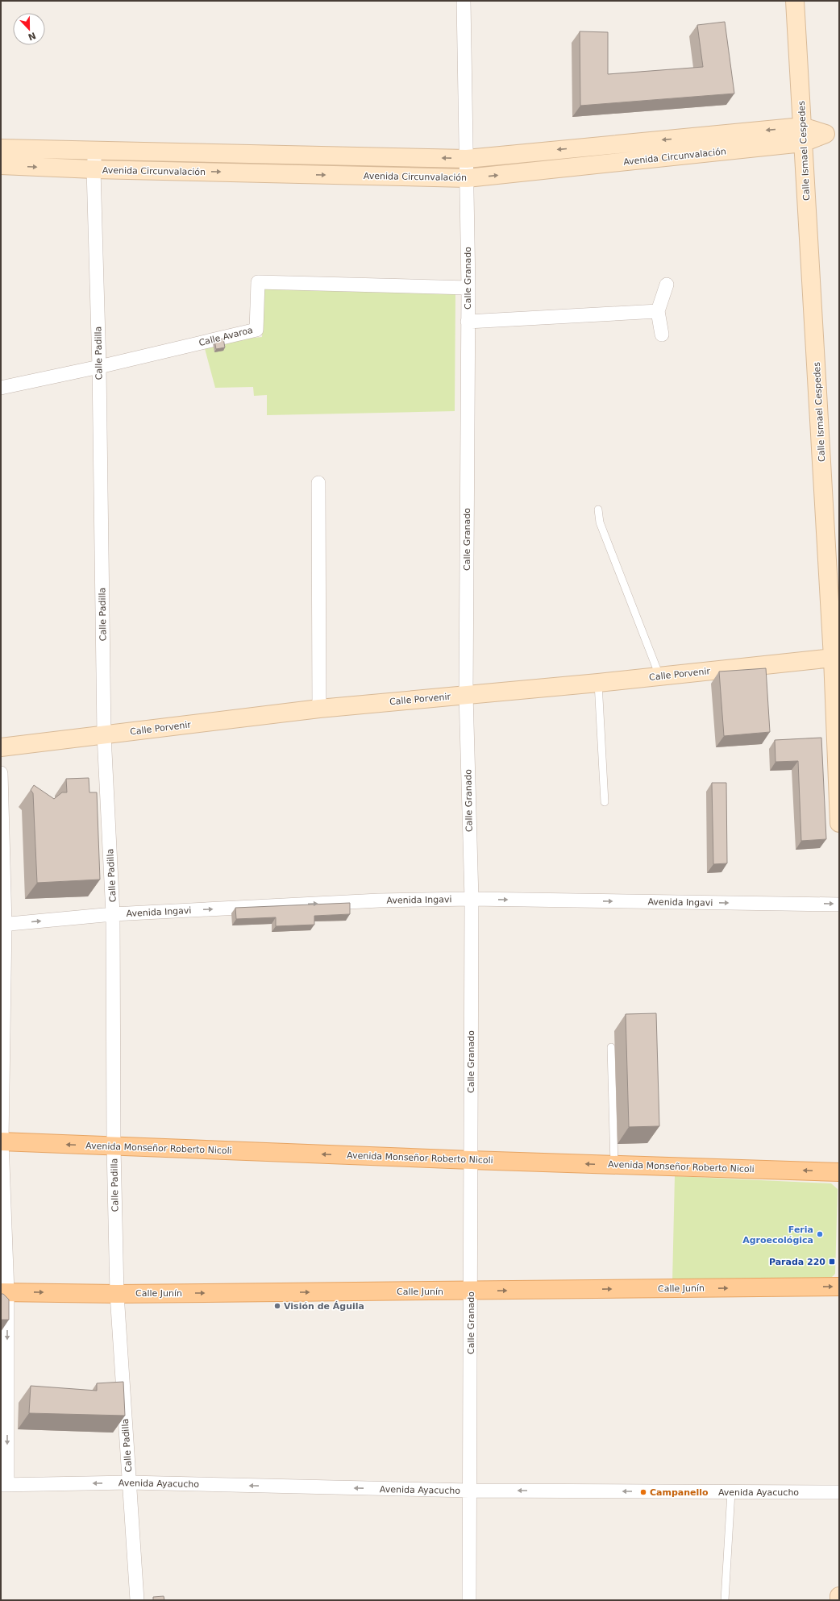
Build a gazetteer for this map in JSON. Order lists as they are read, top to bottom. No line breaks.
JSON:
{"streets":{"main road":["Calle Ismael Cespedes","Avenida Circunvalación","Calle Porvenir","Avenida Monseñor Roberto Nicoli","Calle Junín"],"street":["Calle Granado","Calle Avaroa","Calle Padilla","Avenida Ingavi","Avenida Ayacucho"]},"crossings":[["Calle Ismael Cespedes","Avenida Circunvalación"],["Calle Ismael Cespedes","Calle Porvenir"],["Avenida Circunvalación","Calle Granado"],["Avenida Circunvalación","Calle Padilla"],["Calle Granado","Calle Avaroa"],["Calle Granado","Calle Porvenir"],["Calle Granado","Avenida Ingavi"],["Calle Granado","Avenida Monseñor Roberto Nicoli"],["Calle Granado","Calle Junín"],["Calle Granado","Avenida Ayacucho"],["Calle Avaroa","Calle Padilla"],["Calle Padilla","Calle Porvenir"],["Calle Padilla","Avenida Ingavi"],["Calle Padilla","Avenida Monseñor Roberto Nicoli"],["Calle Padilla","Calle Junín"],["Calle Padilla","Avenida Ayacucho"]],"one_way":["Avenida Ingavi","Avenida Monseñor Roberto Nicoli","Calle Junín","Avenida Ayacucho"],"places":{"other":["Feria Agroecológica","Visión de Águila","Campanello"],"transit":["Parada 220"]},"north":"bottom"}
